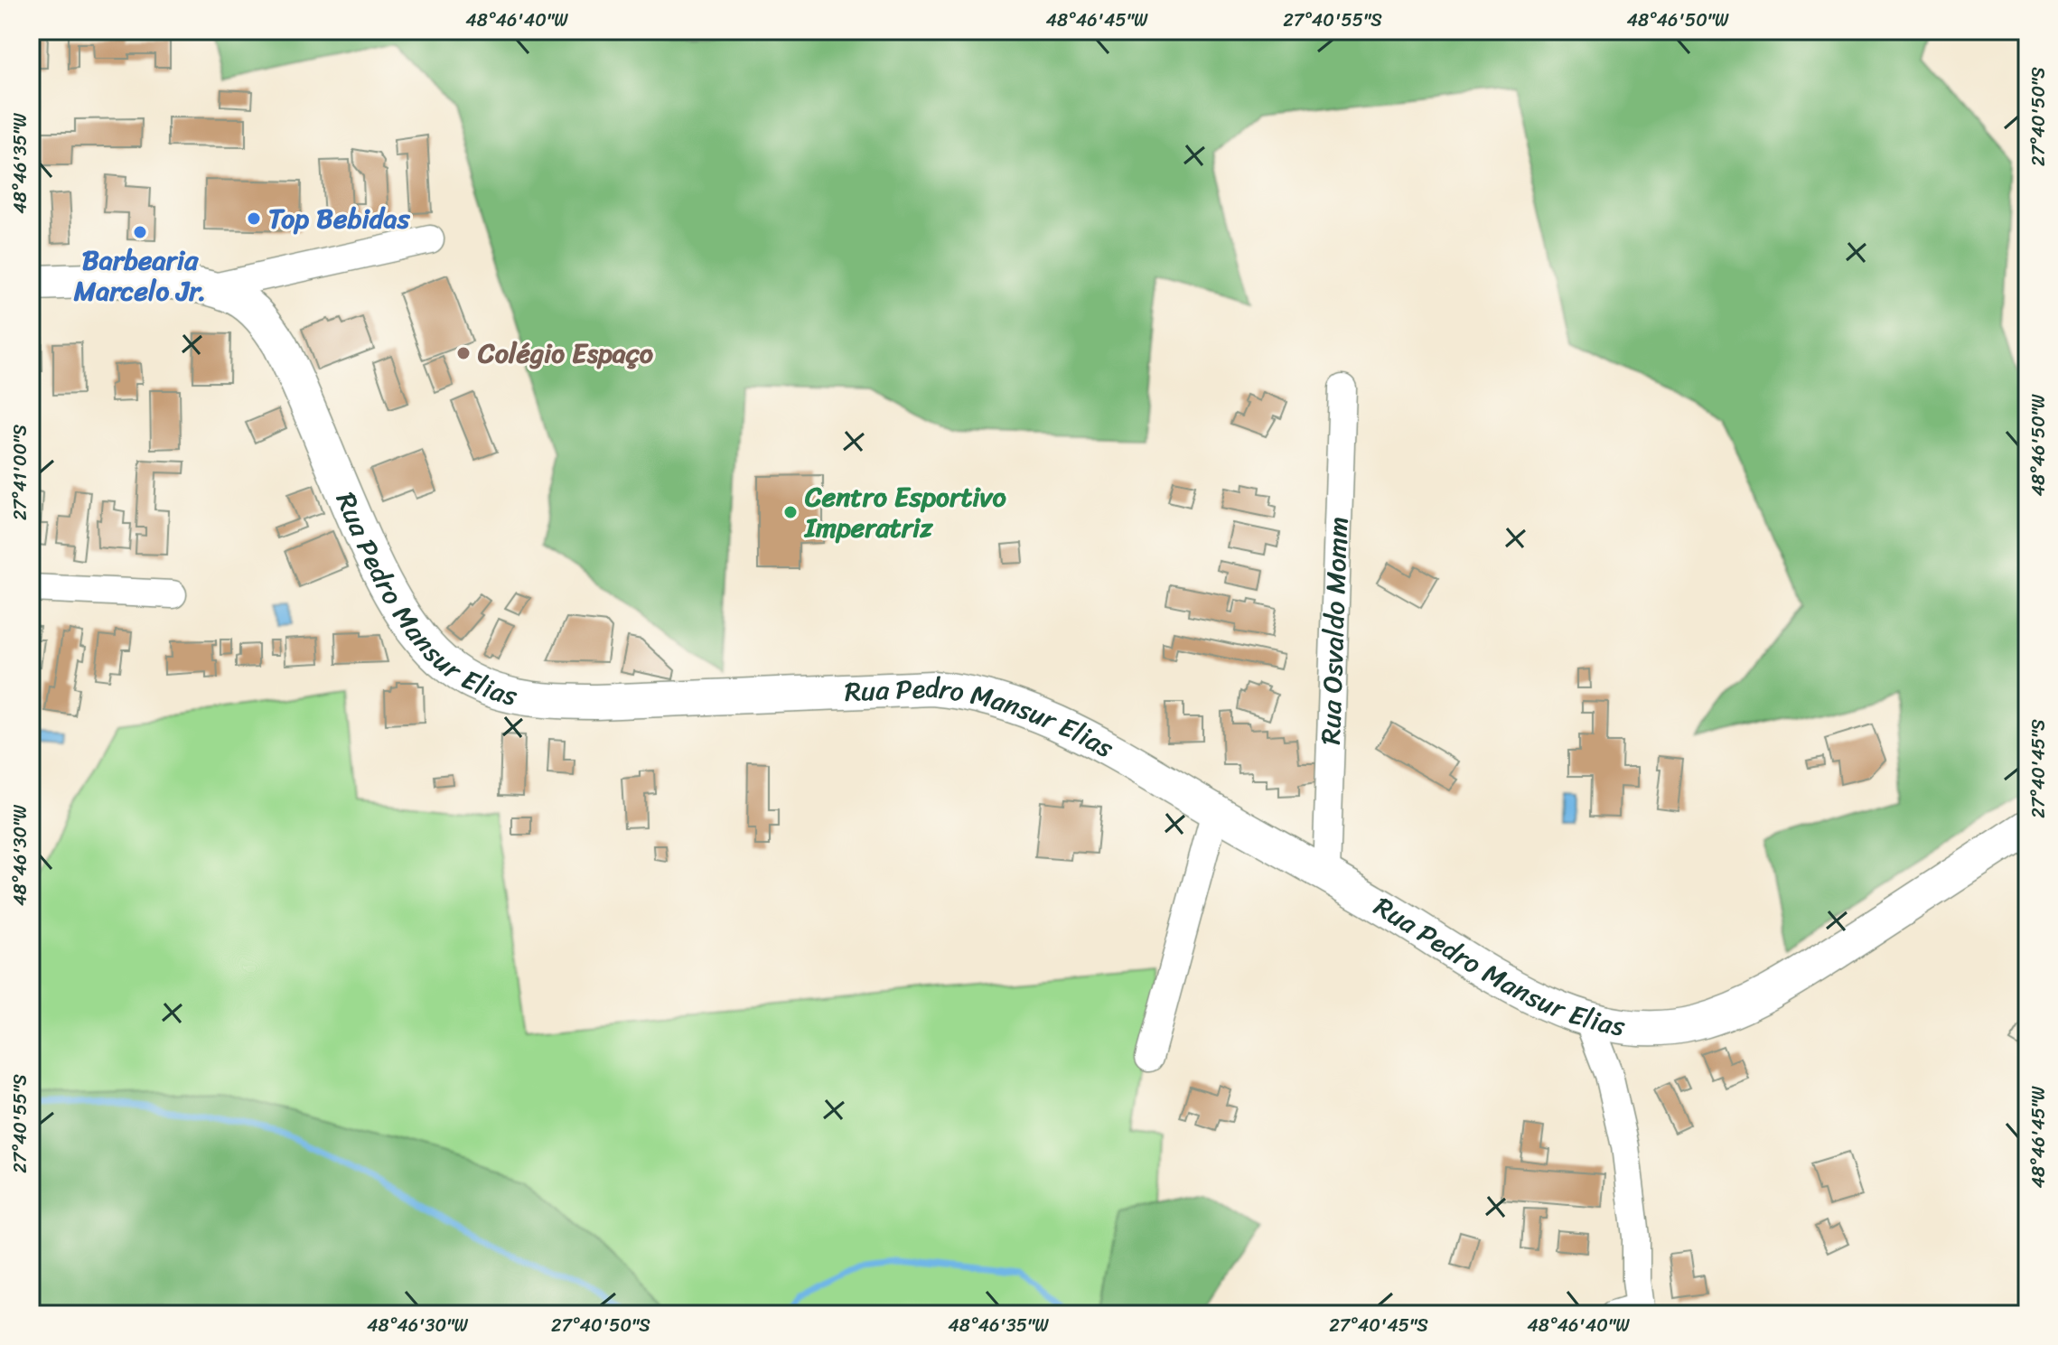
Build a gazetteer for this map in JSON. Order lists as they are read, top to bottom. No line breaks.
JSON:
{"streets":{"main road":["Rua Pedro Mansur Elias"],"street":["Rua Osvaldo Momm"]},"crossings":[["Rua Pedro Mansur Elias","Rua Osvaldo Momm"]],"places":["Top Bebidas","Barbearia Marcelo Jr.","Colégio Espaço","Centro Esportivo Imperatriz"],"coordinates":["48°46'40\"W","48°46'45\"W","27°40'55\"S","48°46'50\"W","27°40'50\"S","48°46'35\"W","27°41'00\"S","27°40'45\"S","48°46'30\"W"]}
